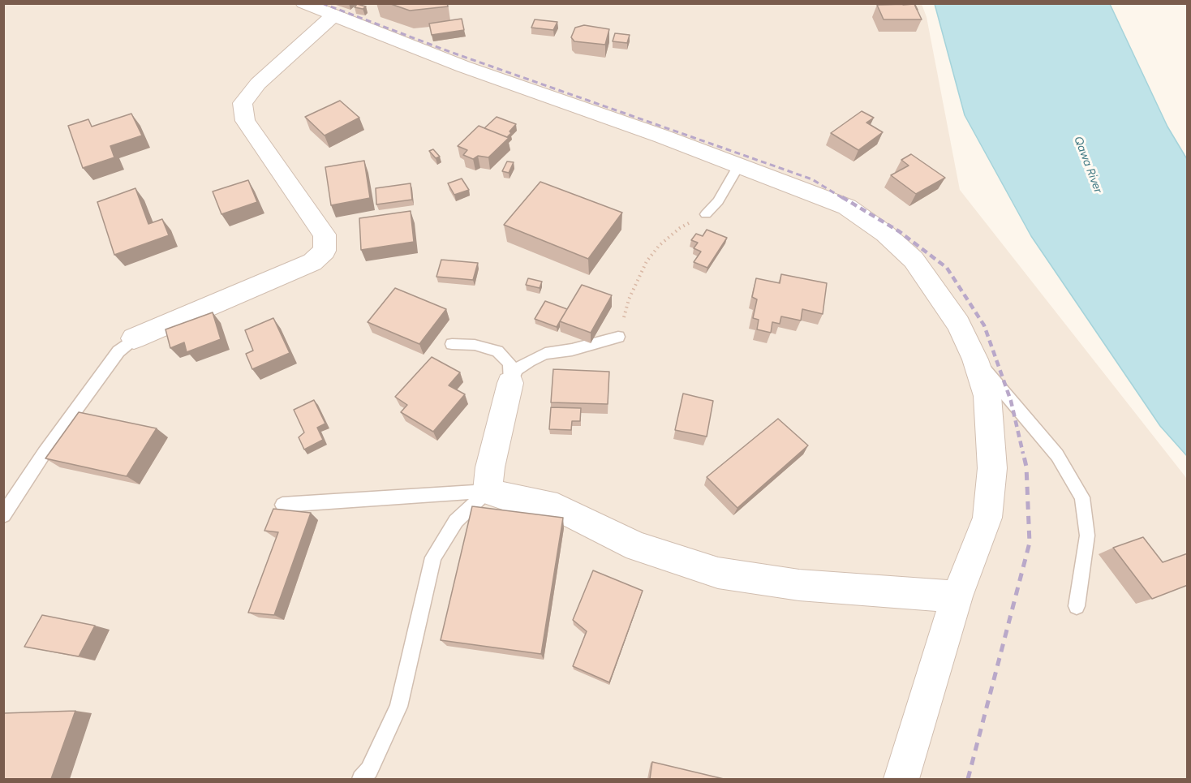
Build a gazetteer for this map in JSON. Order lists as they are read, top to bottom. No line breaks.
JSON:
{"water":["Qawa River"]}
